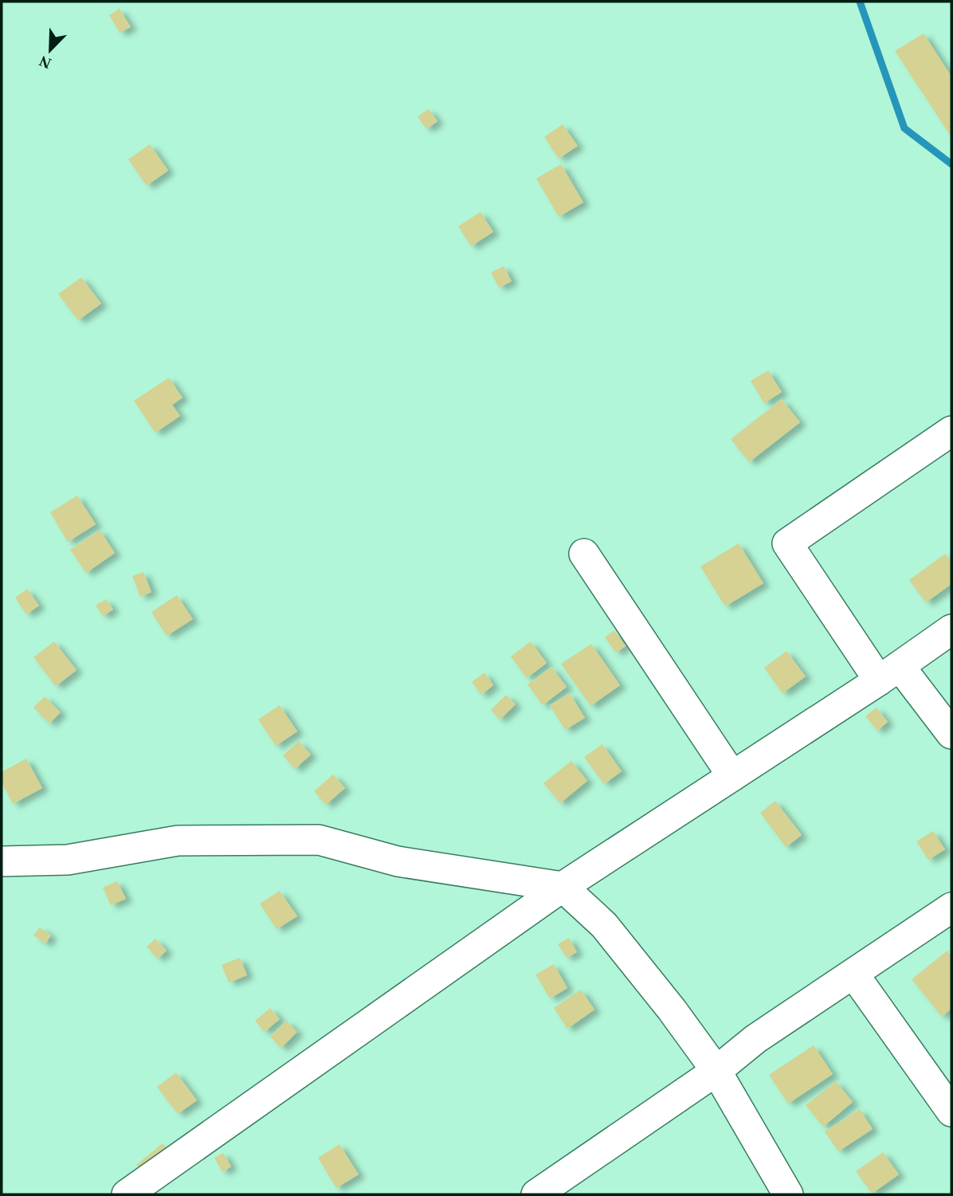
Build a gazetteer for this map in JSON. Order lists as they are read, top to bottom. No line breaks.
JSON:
{"north":"bottom left"}
